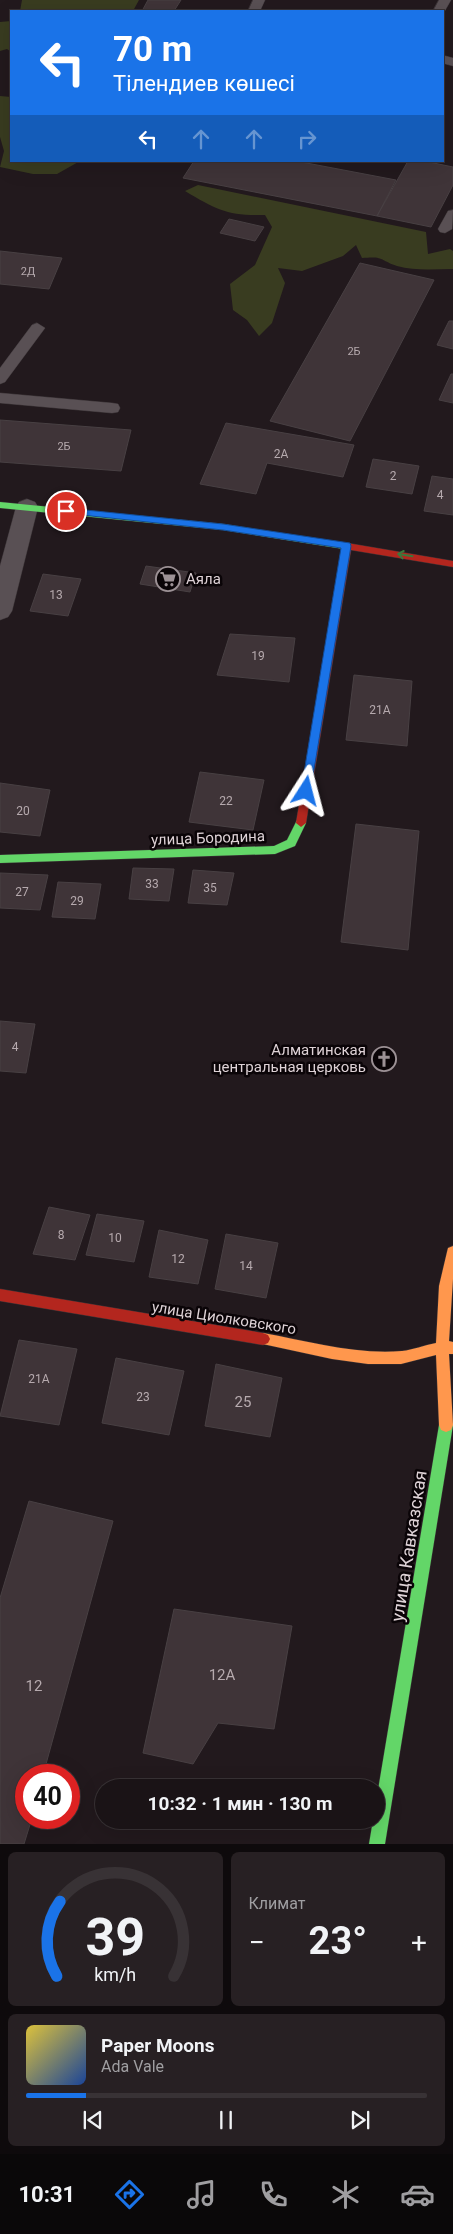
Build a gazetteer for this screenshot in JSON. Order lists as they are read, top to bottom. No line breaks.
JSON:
{"streets":{"street":["улица Бородина","улица Циолковского","улица Кавказская"]},"crossings":[["улица Циолковского","улица Кавказская"]],"places":{"supermarket":["Аяла"],"church":["Алматинская центральная церковь"]},"house_numbers":["2Д","2Б","2Б","2А","2","4","13","19","21А","22","20","33","35","27","29","4","8","10","12","14","21А","23","25","12А","12"],"page":{"turn":["70 m","Тілендиев көшесі"],"limit":"40","trip":"10:32 · 1 мин · 130 m","tile":"Климат","heat":["−","23°","+"],"song":["Paper Moons","Ada Vale"],"tabs":"10:31","gauge":["39","km/h"]}}
